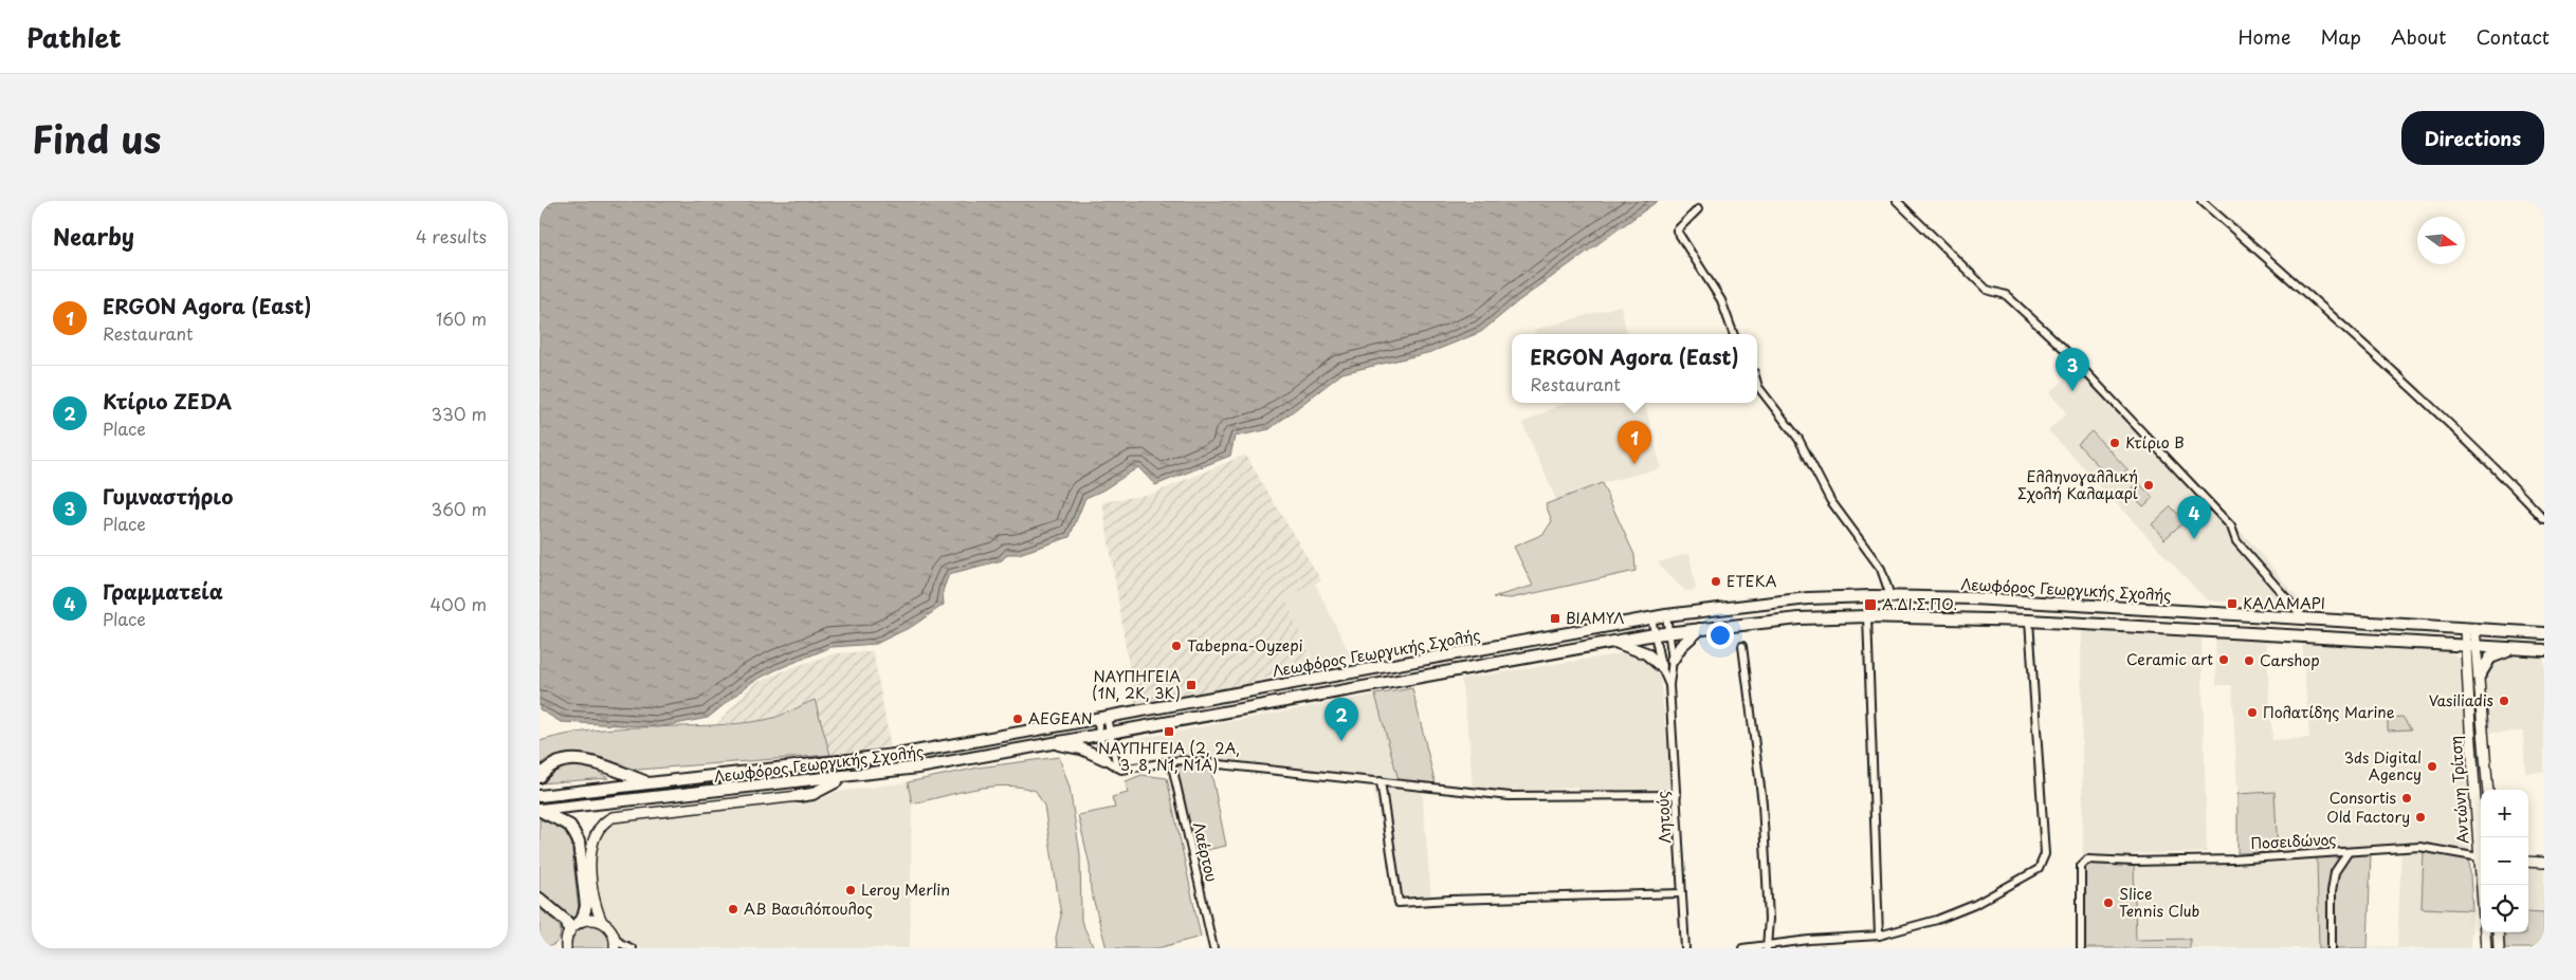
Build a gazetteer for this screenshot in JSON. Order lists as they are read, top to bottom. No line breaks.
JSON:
{"streets":{"main road":["Λεωφόρος Γεωργικής Σχολής"],"street":["Αντώνη Τρίτση","Λητούς","Ποσειδώνος","Λαέρτου"]},"crossings":[["Λεωφόρος Γεωργικής Σχολής","Αντώνη Τρίτση"],["Λεωφόρος Γεωργικής Σχολής","Λητούς"]],"places":{"other":["Κτίριο Β","Ελληνογαλλική Σχολή Καλαμαρί","ΕΤΕΚΑ","Tabepna-Oyzepi","Ceramic art","Carshop","Vasiliadis","Πολατίδης Marine","AEGEAN","3ds Digital Agency","Consortis","Old Factory","Leroy Merlin","Slice Tennis Club","ΑΒ Βασιλόπουλος"],"transit":["ΚΑΛΑΜΑΡΙ","Α.ΔΙ.Σ.ΠΟ.","ΒΙΑΜΥΛ","ΝΑΥΠΗΓΕΙΑ (1Ν, 2Κ, 3Κ)","ΝΑΥΠΗΓΕΙΑ (2, 2Α, 3, 8, Ν1, Ν1Α)"]},"north":"right","page":{"header":"Pathlet","nav":["Home","Map","About","Contact"],"title":"Find us","buttons":"Directions","heading":["Nearby","4 results"],"list":[{"mark":"1","name":"ERGON Agora (East)","note":"Restaurant","value":"160 m"},{"mark":"2","name":"Κτίριο ZEDA","note":"Place","value":"330 m"},{"mark":"3","name":"Γυμναστήριο","note":"Place","value":"360 m"},{"mark":"4","name":"Γραμματεία","note":"Place","value":"400 m"}],"popup":["ERGON Agora (East)","Restaurant"],"pins":["3","1","4","2"],"map_buttons":["+","−"]}}
